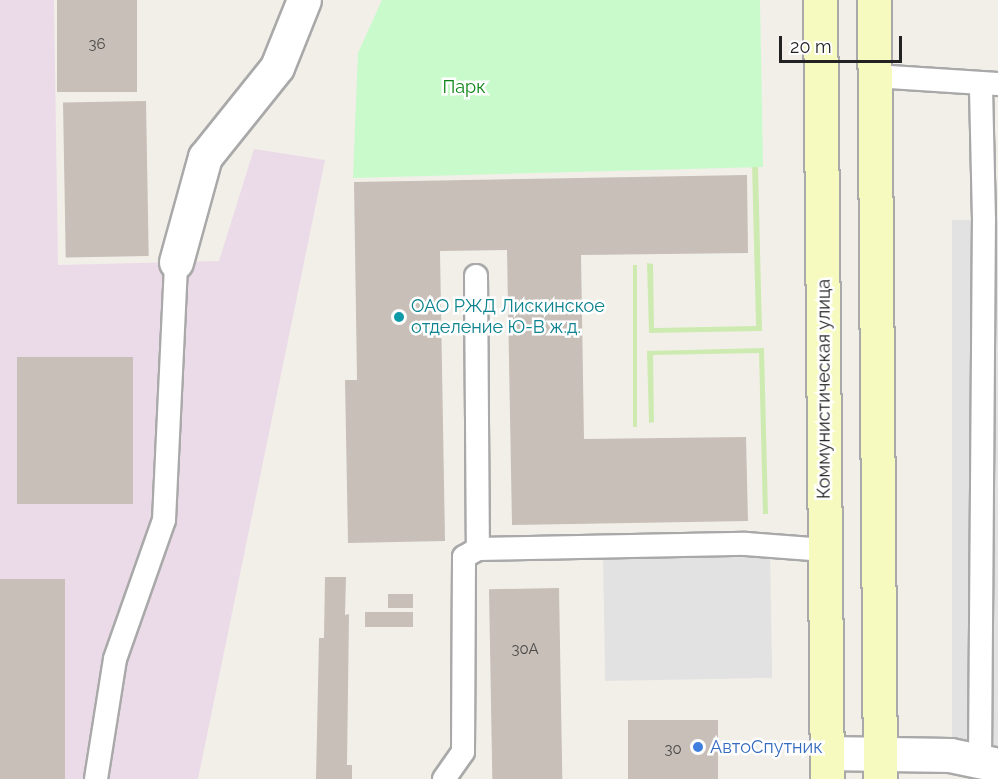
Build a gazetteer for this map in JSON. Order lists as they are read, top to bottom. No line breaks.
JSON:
{"streets":{"main road":["Коммунистическая улица"]},"parks":["Парк"],"places":["ОАО РЖД Лискинское отделение Ю-В ж.д.","АвтоСпутник"],"house_numbers":["36","30А","30"],"scale_bar":"20 m"}
